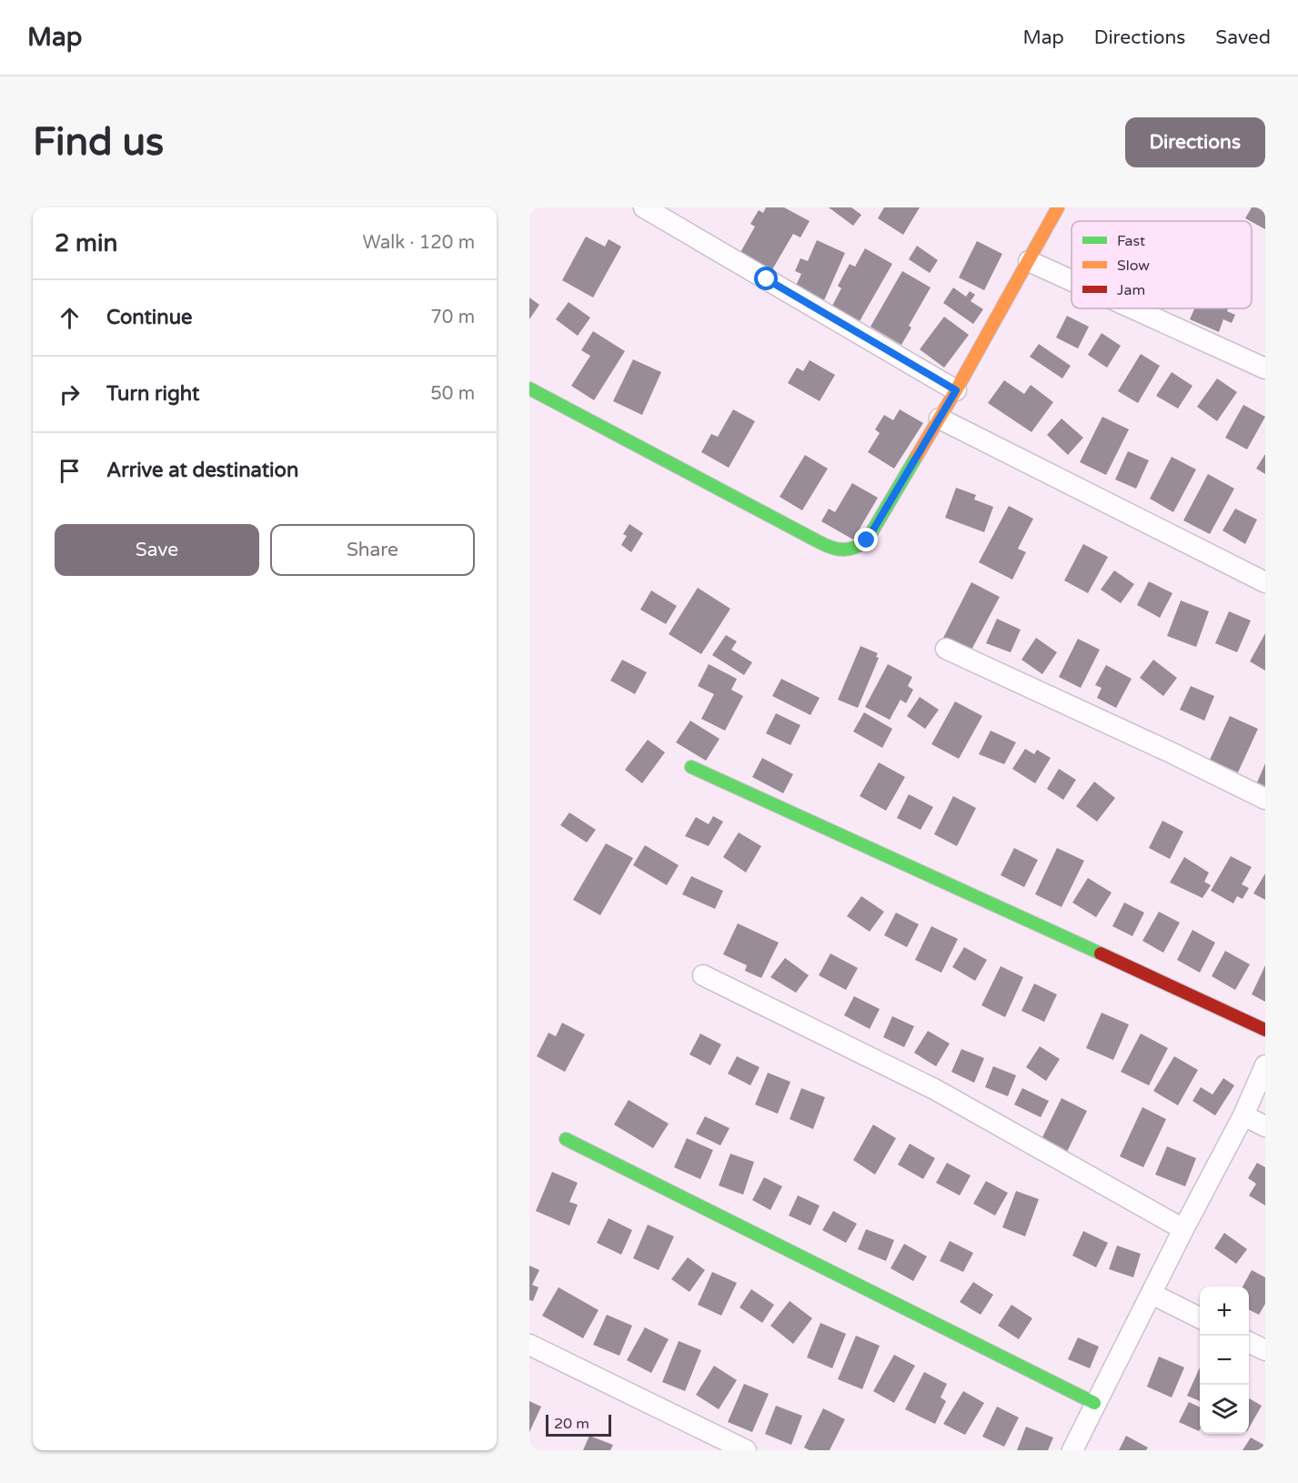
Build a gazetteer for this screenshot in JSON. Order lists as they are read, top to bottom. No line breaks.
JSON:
{"legend":["Fast","Slow","Jam"],"scale_bar":"20 m","page":{"header":"Map","nav":["Map","Directions","Saved"],"buttons":["Directions",["Save","Share"]],"title":"Find us","heading":["2 min","Walk · 120 m"],"list":[["Continue","70 m"],["Turn right","50 m"],"Arrive at destination"],"map_buttons":["+","−"],"scale":"20 m"}}
